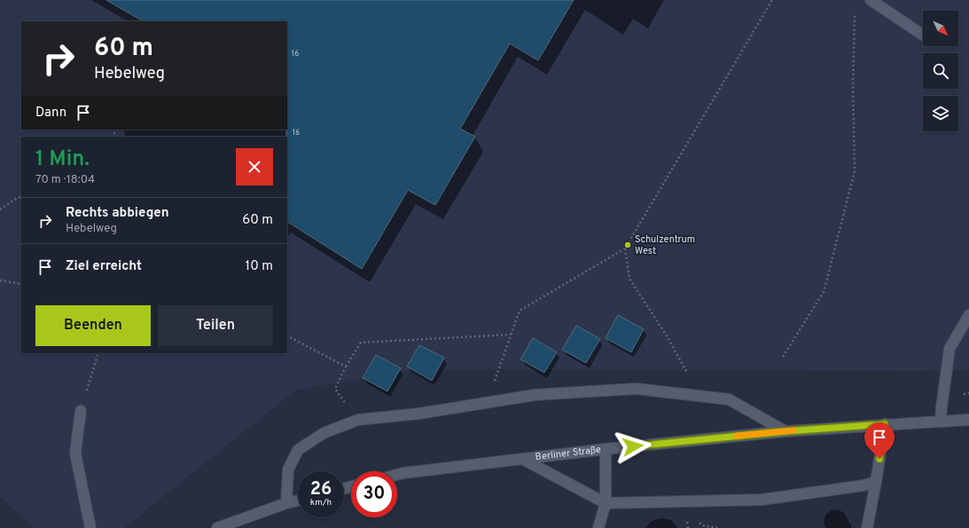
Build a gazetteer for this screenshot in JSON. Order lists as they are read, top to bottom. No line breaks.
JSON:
{"streets":{"street":["Berliner Straße"]},"places":["Schulzentrum West"],"house_numbers":["16","16"],"north":"bottom right","page":{"turn":["60 m","Hebelweg"],"then":"Dann","heading":["1 Min.","70 m · 18:04"],"list":[{"name":"Rechts abbiegen","note":"Hebelweg","value":"60 m"},{"name":"Ziel erreicht","value":"10 m"}],"buttons":["Beenden","Teilen"],"speed":"26 km/h","limit":"30"}}
